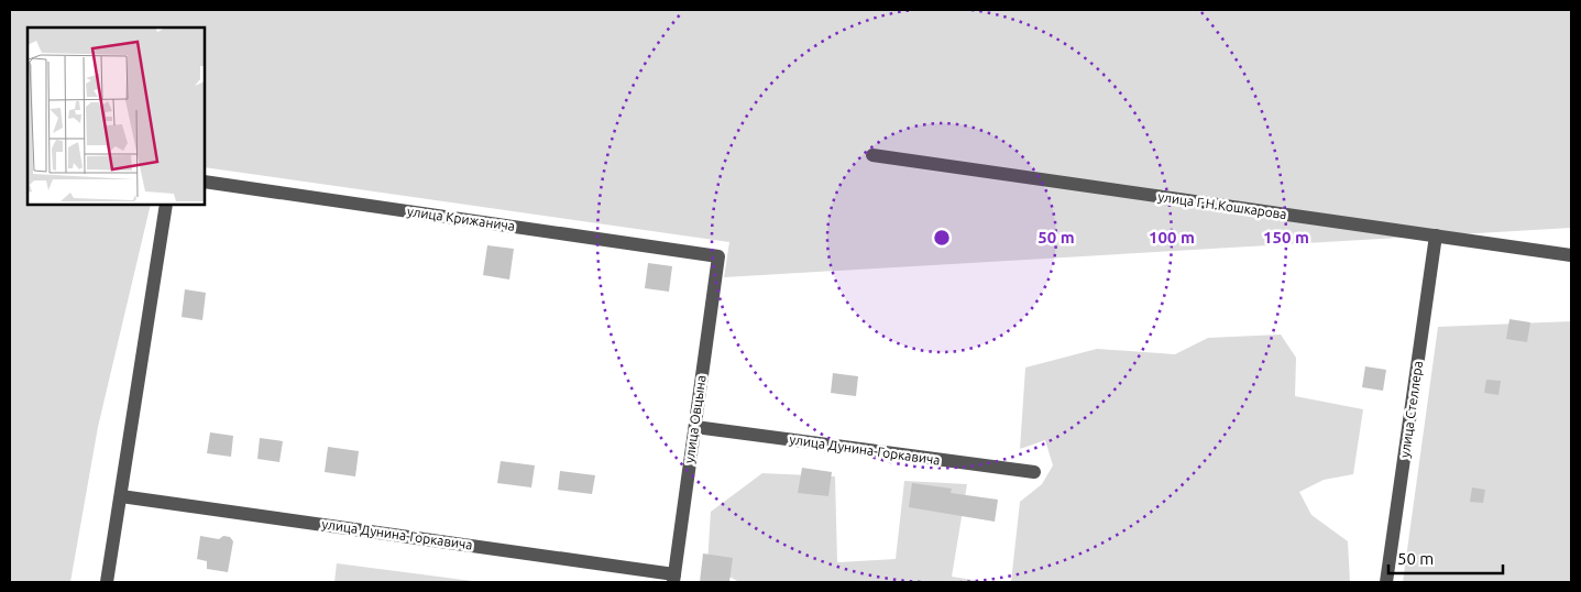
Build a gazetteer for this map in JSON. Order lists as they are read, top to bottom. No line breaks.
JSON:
{"streets":{"street":["улица Г.Н.Кошкарова","улица Крижанича","улица Стеллера","улица Овцына","улица Дунина-Горкавича"]},"crossings":[["улица Г.Н.Кошкарова","улица Стеллера"],["улица Крижанича","улица Овцына"],["улица Овцына","улица Дунина-Горкавича"]],"scale_bar":"50 m","rings":["50 m","100 m","150 m"]}
